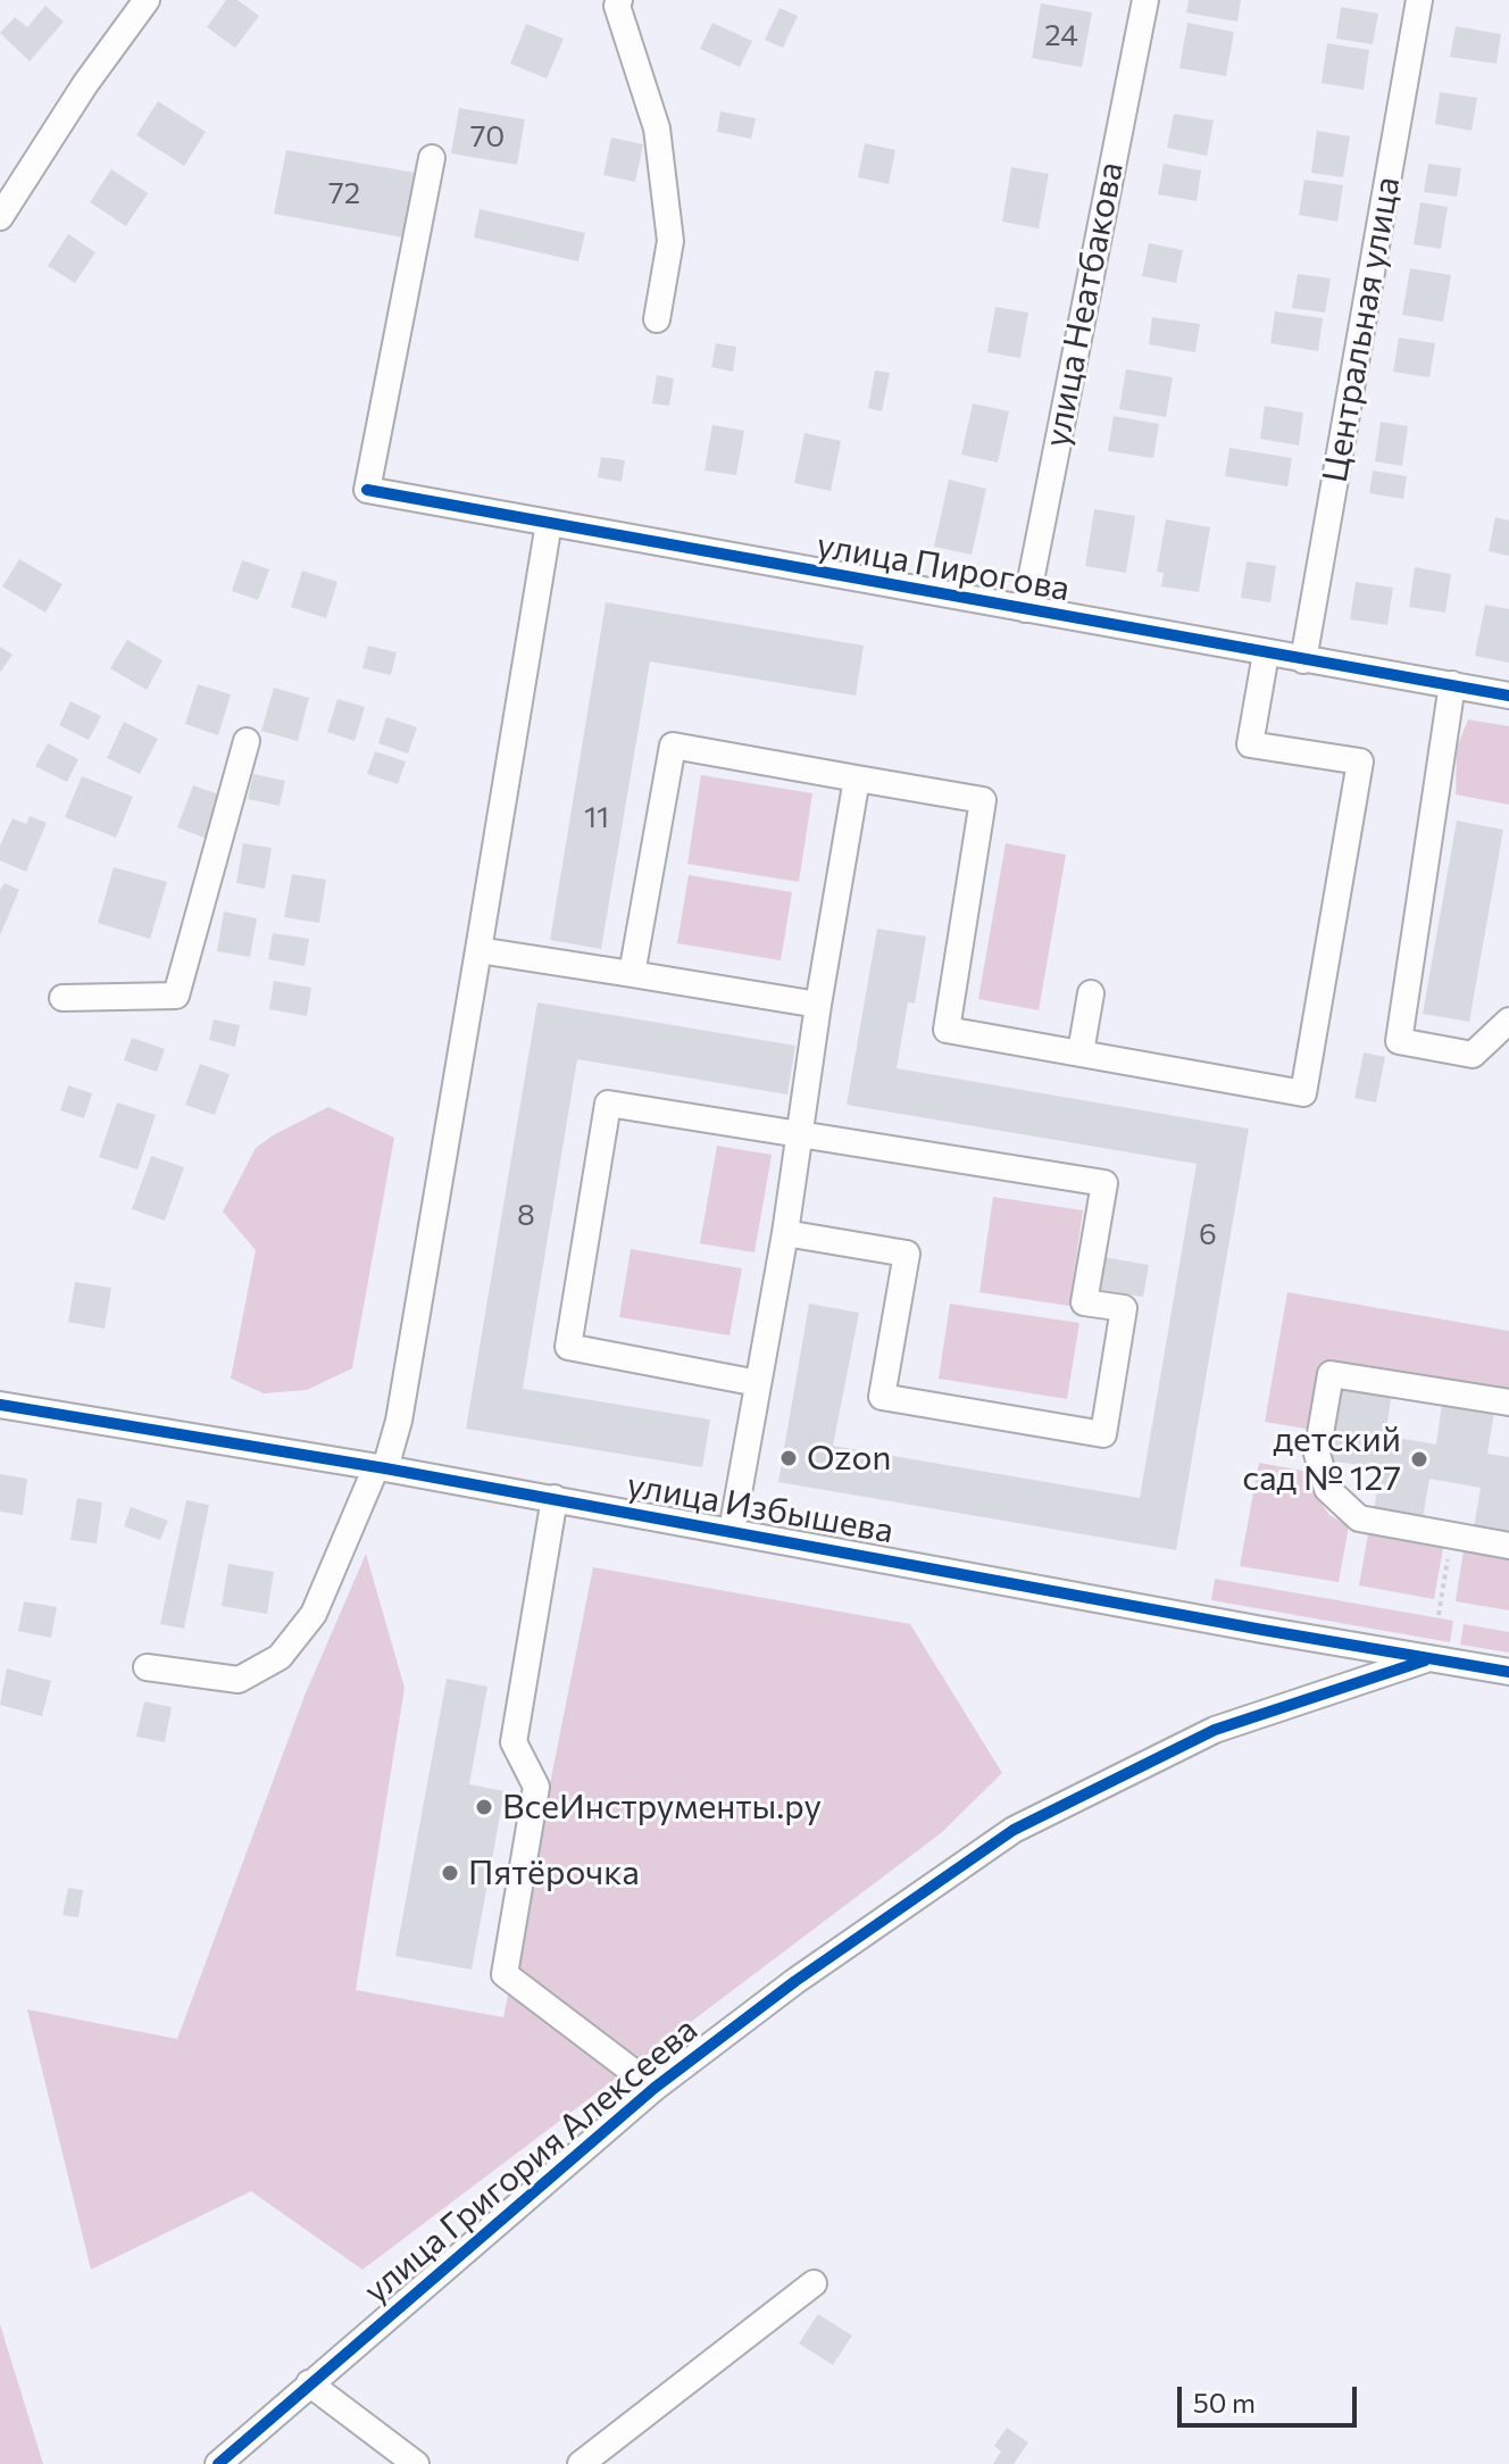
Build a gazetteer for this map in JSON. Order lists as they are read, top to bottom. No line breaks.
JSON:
{"streets":{"street":["улица Неатбакова","Центральная улица","улица Пирогова","улица Избышева","улица Григория Алексеева"]},"crossings":[["улица Неатбакова","улица Пирогова"],["Центральная улица","улица Пирогова"],["улица Избышева","улица Григория Алексеева"]],"places":["Ozon","детский сад № 127","ВсеИнструменты.ру","Пятёрочка"],"house_numbers":["24","70","72","11","8","6"],"scale_bar":"50 m"}
